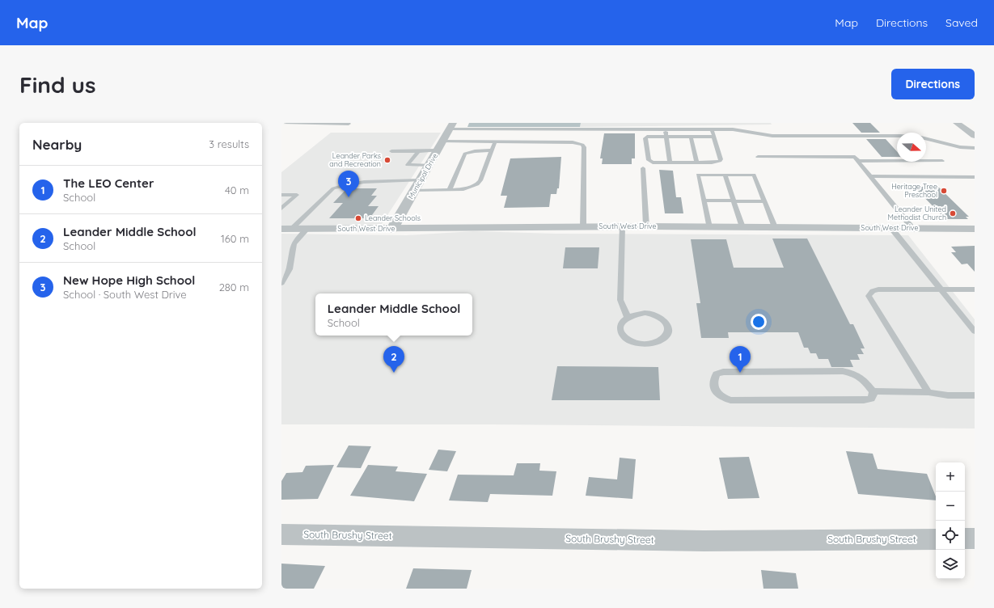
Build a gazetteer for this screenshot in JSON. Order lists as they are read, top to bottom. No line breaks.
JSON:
{"streets":{"street":["Municipal Drive","South West Drive","South Brushy Street"]},"crossings":[["Municipal Drive","South West Drive"]],"places":["Leander Parks and Recreation","Heritage Tree Preschool","Leander United Methodist Church","Leander Schools"],"north":"right","page":{"header":"Map","nav":["Map","Directions","Saved"],"buttons":"Directions","title":"Find us","heading":["Nearby","3 results"],"list":[{"mark":"1","name":"The LEO Center","note":"School","value":"40 m"},{"mark":"2","name":"Leander Middle School","note":"School","value":"160 m"},{"mark":"3","name":"New Hope High School","note":"School · South West Drive","value":"280 m"}],"pins":["3","1","2"],"popup":["Leander Middle School","School"],"map_buttons":["+","−"]}}
